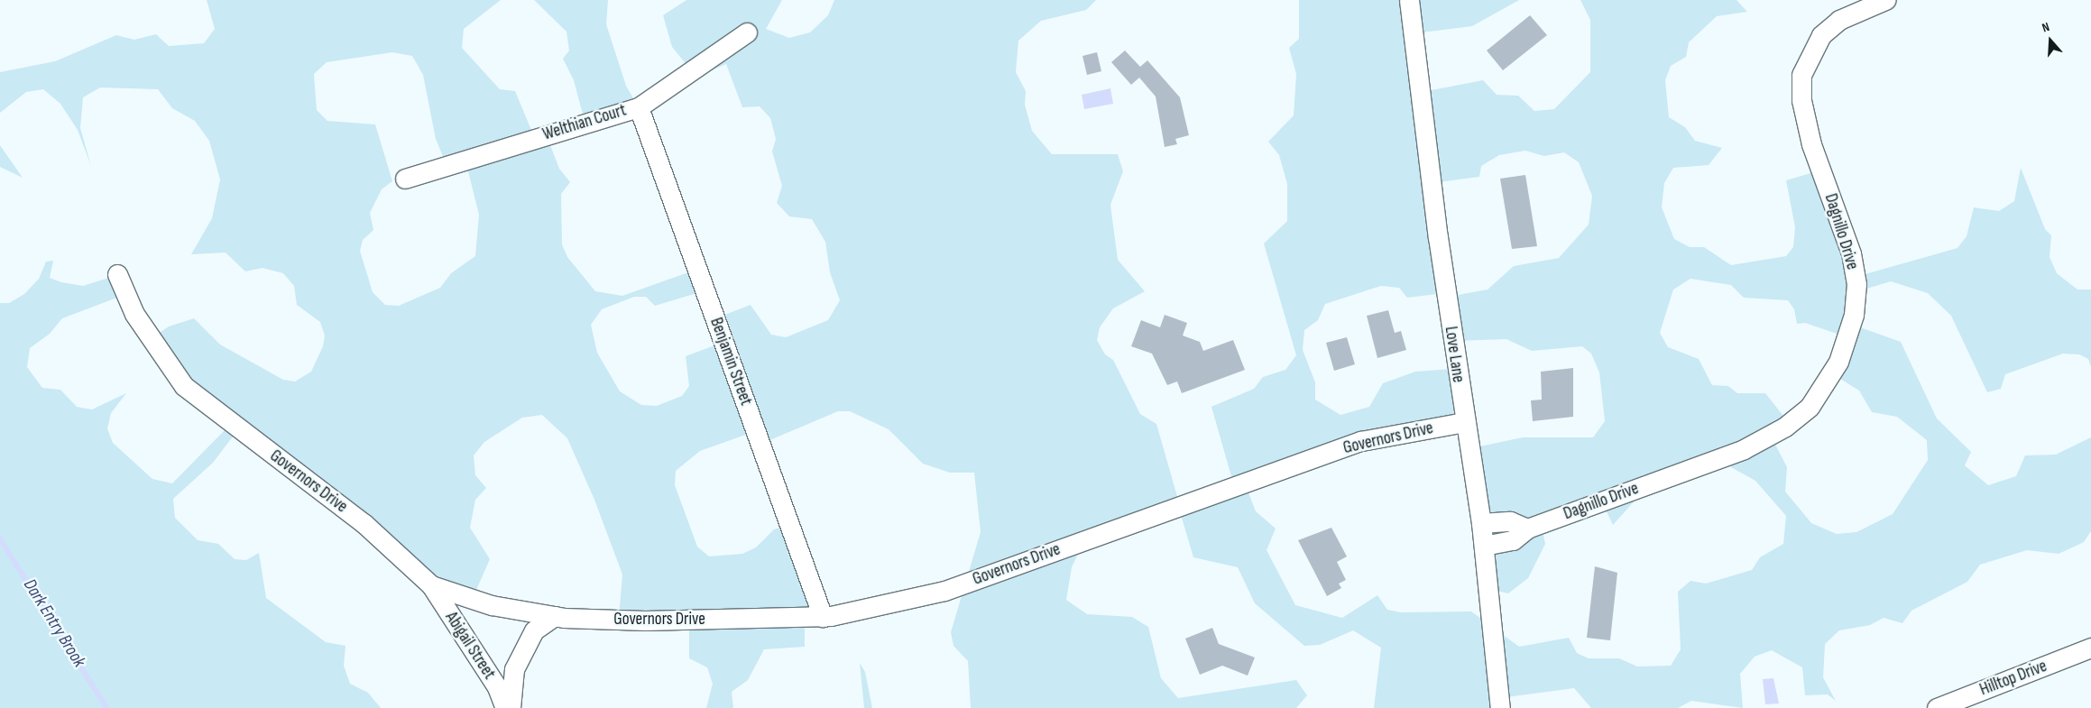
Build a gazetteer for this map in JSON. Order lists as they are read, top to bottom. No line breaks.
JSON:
{"streets":{"street":["Welthian Court","Dagnillo Drive","Love Lane","Benjamin Street","Governors Drive","Abigail Street","Hilltop Drive"]},"crossings":[["Welthian Court","Benjamin Street"],["Dagnillo Drive","Love Lane"],["Love Lane","Governors Drive"],["Benjamin Street","Governors Drive"],["Governors Drive","Abigail Street"]],"water":["Dark Entry Brook"],"north":"top"}
